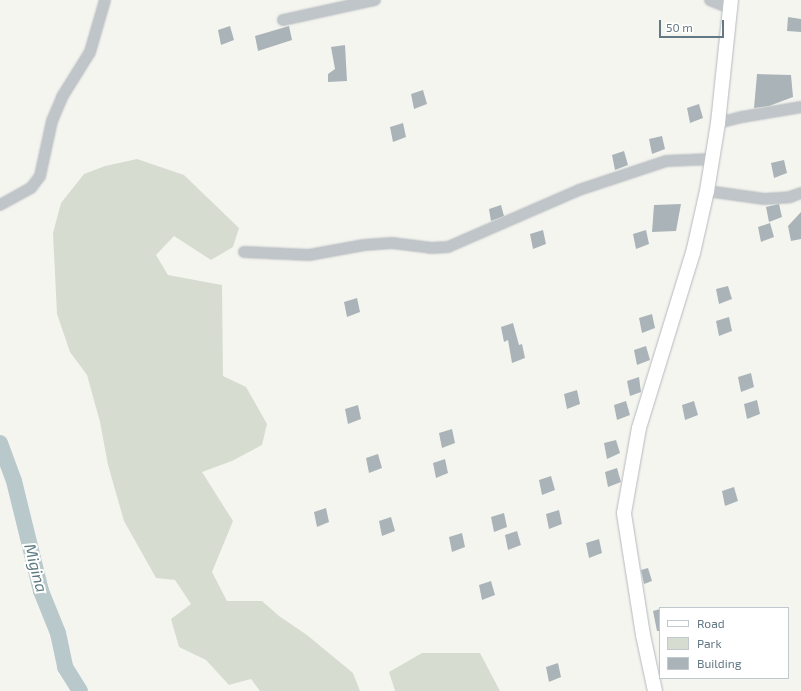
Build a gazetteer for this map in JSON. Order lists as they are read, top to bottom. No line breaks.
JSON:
{"water":["Migina"],"legend":["Road","Park","Building"],"scale_bar":"50 m"}
